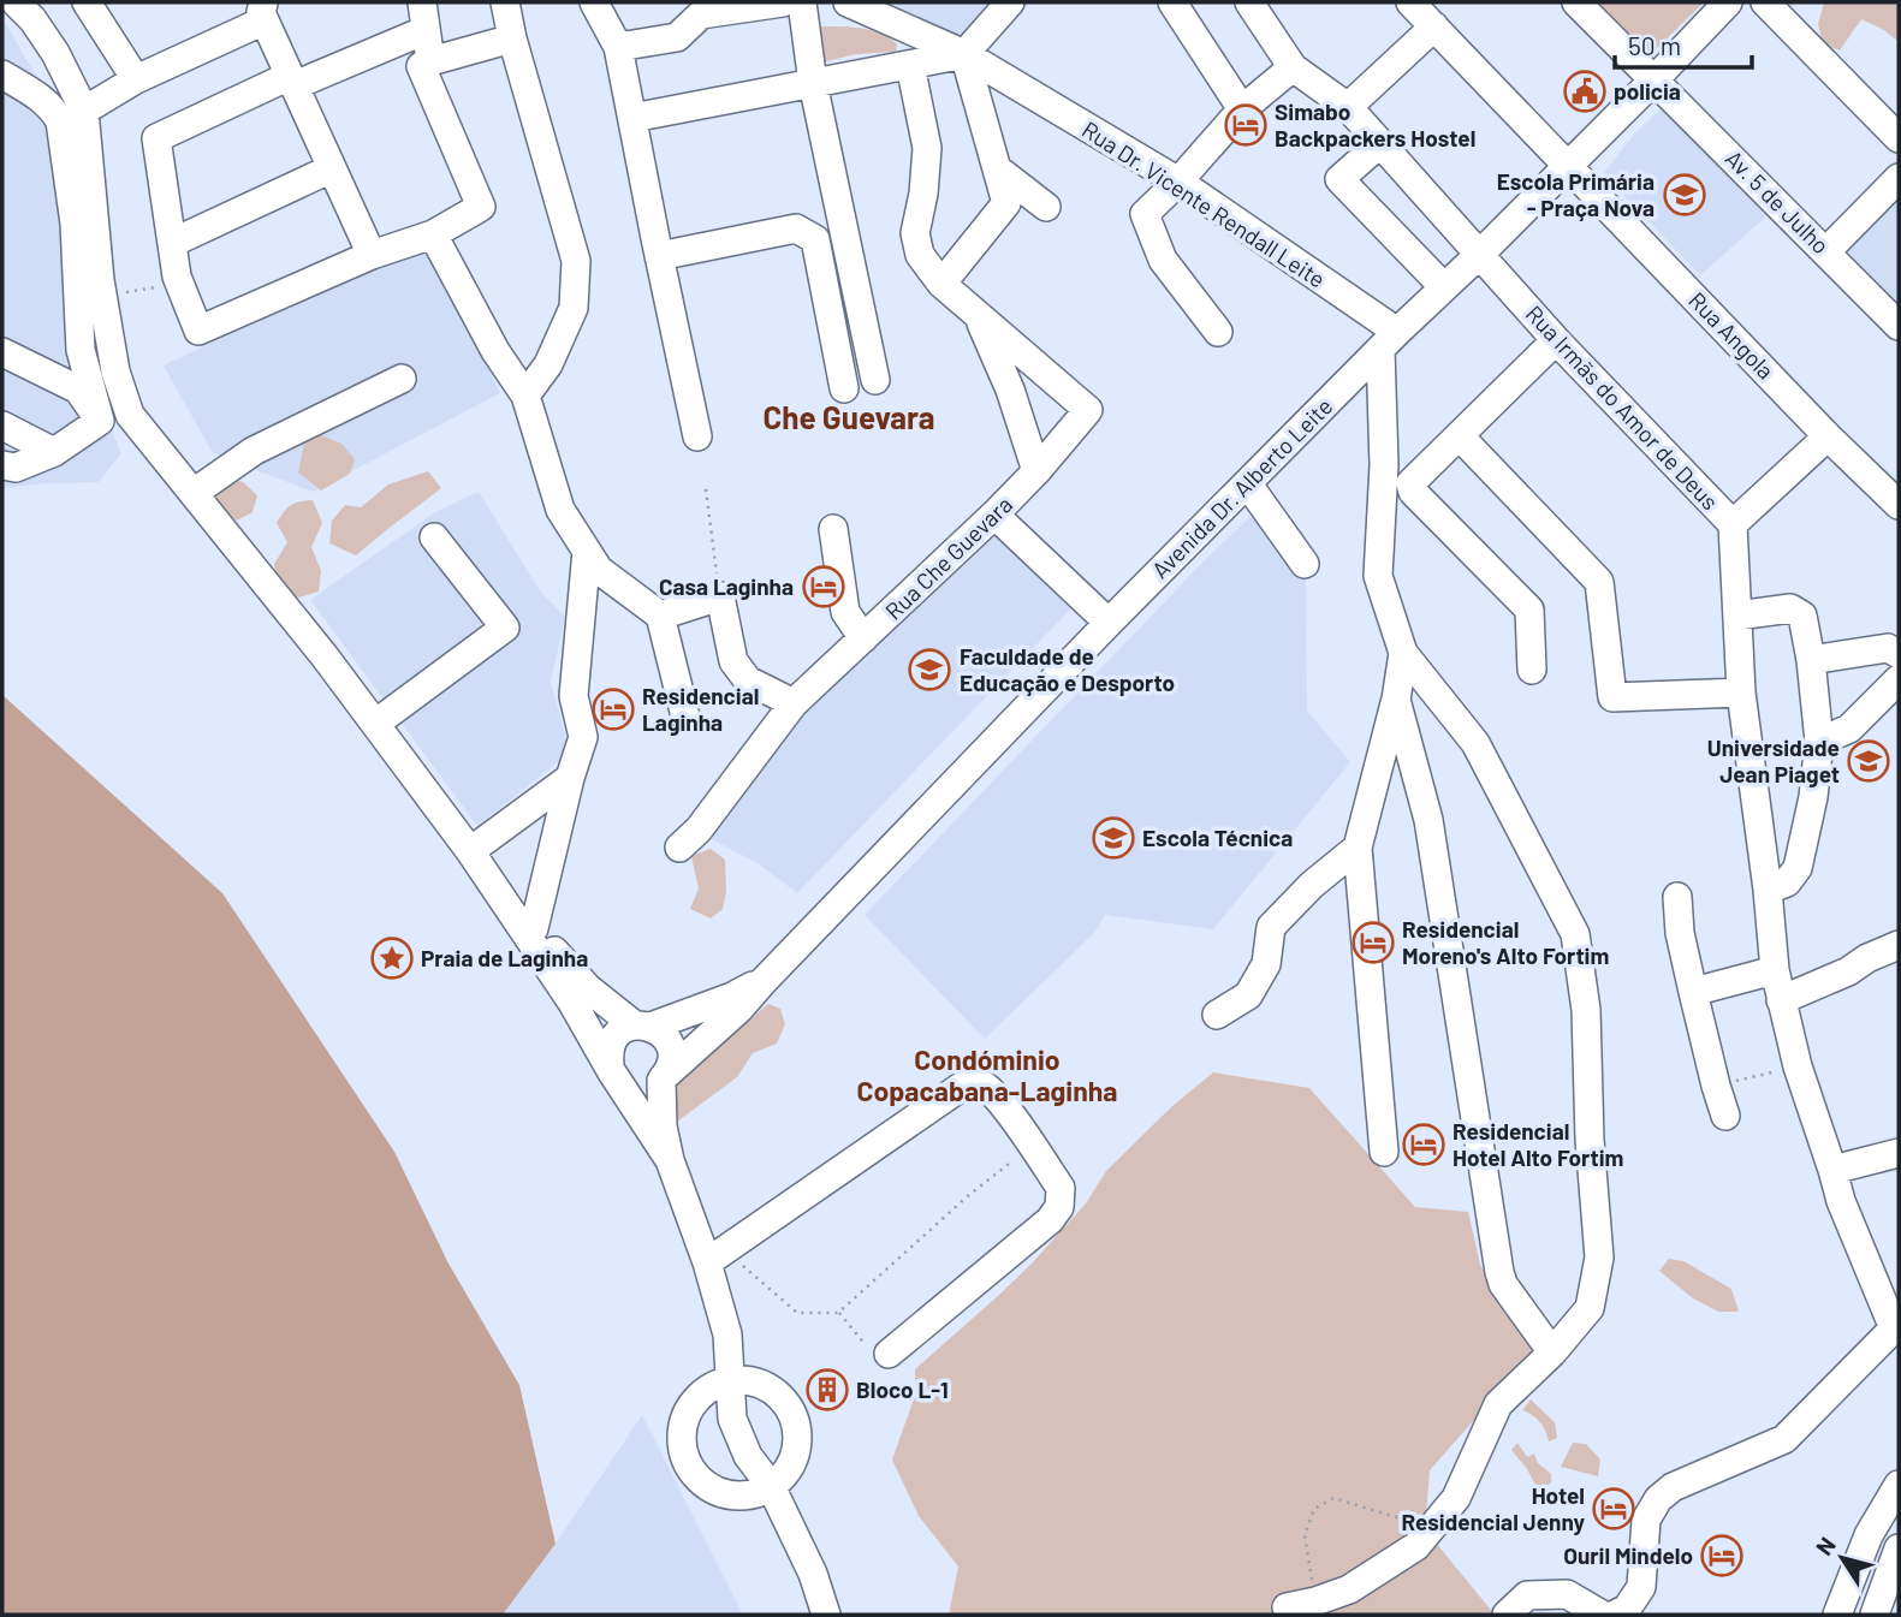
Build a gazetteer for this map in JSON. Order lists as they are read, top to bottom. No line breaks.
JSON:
{"streets":{"street":["Av. 5 de Julho","Rua Dr. Vicente Rendall Leite","Rua Angola","Rua Irmãs do Amor de Deus","Avenida Dr. Alberto Leite","Rua Che Guevara"]},"crossings":[["Av. 5 de Julho","Avenida Dr. Alberto Leite"],["Rua Dr. Vicente Rendall Leite","Avenida Dr. Alberto Leite"],["Rua Angola","Avenida Dr. Alberto Leite"],["Rua Irmãs do Amor de Deus","Avenida Dr. Alberto Leite"]],"districts":["Che Guevara","Condóminio Copacabana-Laginha"],"places":{"public building":["policia"],"hotel":["Simabo Backpackers Hostel","Casa Laginha","Residencial Laginha","Residencial Moreno's Alto Fortim","Residencial Hotel Alto Fortim","Hotel Residencial Jenny","Ouril Mindelo"],"school or university":["Escola Primária - Praça Nova","Faculdade de Educação e Desporto","Universidade Jean Piaget","Escola Técnica"],"place":["Praia de Laginha"],"building":["Bloco L-1"]},"scale_bar":"50 m","north":"top left"}
